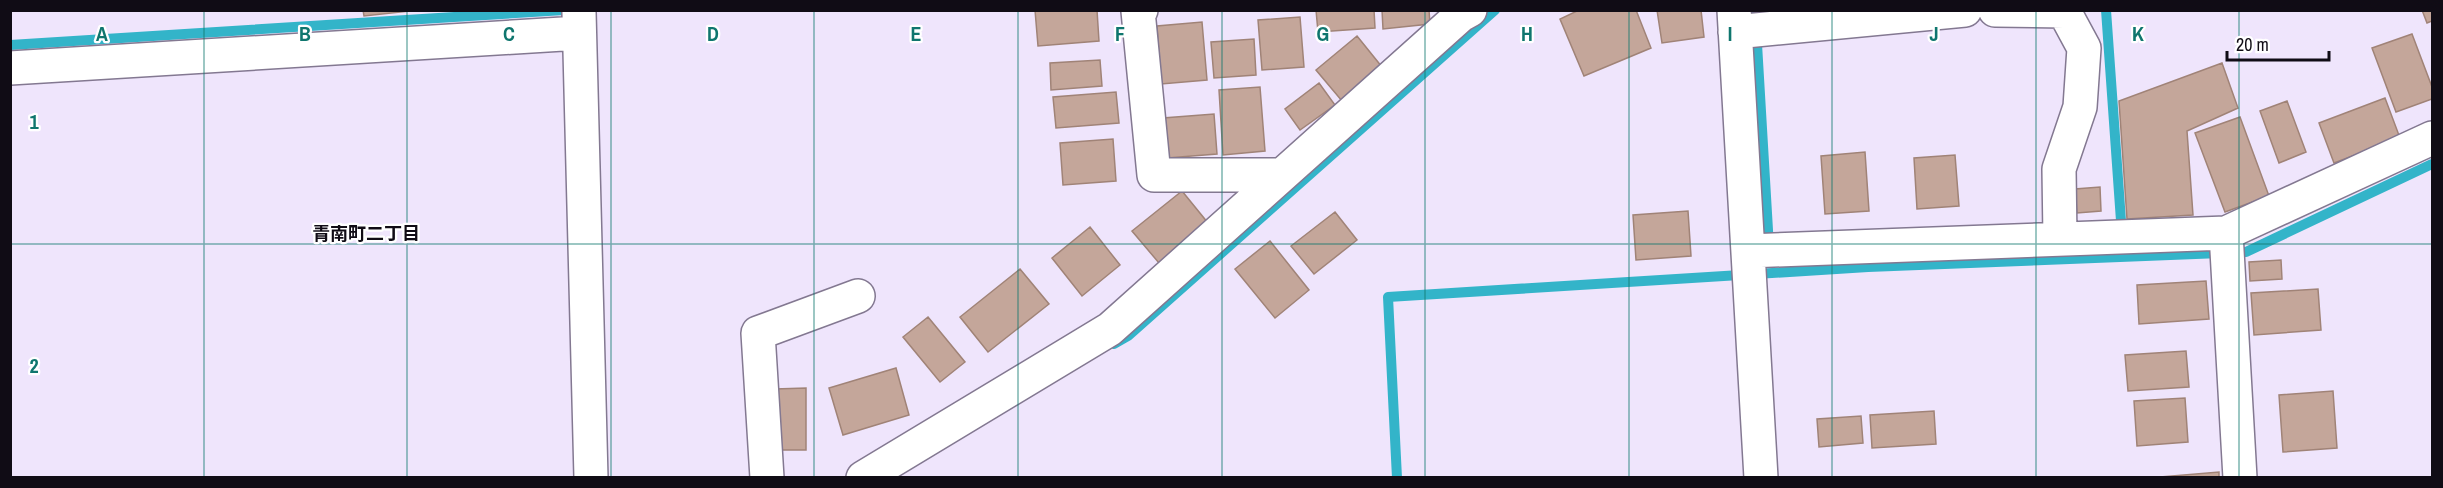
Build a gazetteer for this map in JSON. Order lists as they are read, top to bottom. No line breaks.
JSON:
{"districts":["青南町二丁目"],"scale_bar":"20 m","grid":{"columns":["A","B","C","D","E","F","G","H","I","J","K"],"rows":["1","2"]}}
